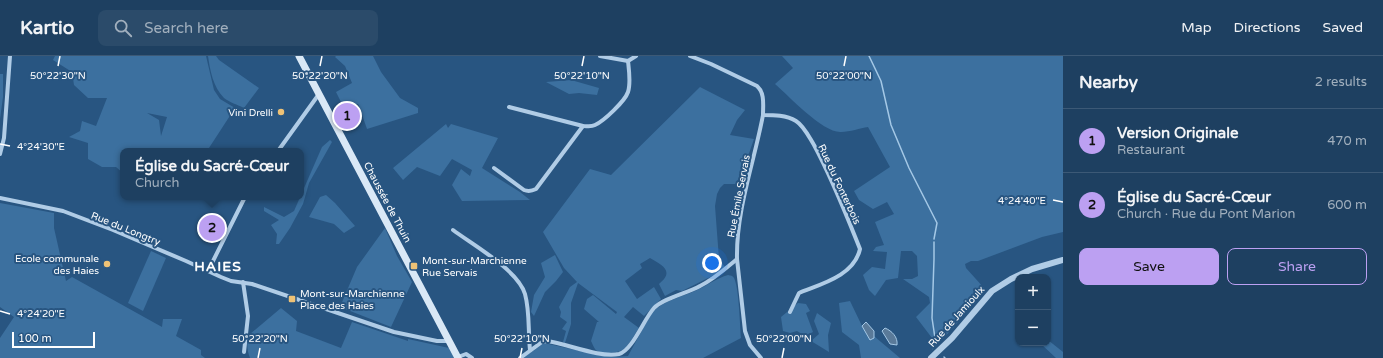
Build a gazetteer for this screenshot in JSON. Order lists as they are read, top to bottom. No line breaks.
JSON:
{"streets":{"main road":["Chaussée de Thuin"],"street":["Rue du Fonterbois","Rue Émile Servais","Rue du Longtry","Rue de Jamioulx"]},"crossings":[["Rue du Fonterbois","Rue Émile Servais"],["Chaussée de Thuin","Rue du Longtry"]],"districts":["HAIES"],"places":{"other":["Vini Drelli","Ecole communale des Haies"],"transit":["Mont-sur-Marchienne Rue Servais","Mont-sur-Marchienne Place des Haies"]},"scale_bar":"100 m","page":{"header":"Kartio","search":"Search here","nav":["Map","Directions","Saved"],"heading":["Nearby","2 results"],"pins":["1","2"],"list":[{"mark":"1","name":"Version Originale","note":"Restaurant","value":"470 m"},{"mark":"2","name":"Église du Sacré-Cœur","note":"Church · Rue du Pont Marion","value":"600 m"}],"popup":["Église du Sacré-Cœur","Church"],"buttons":["Save","Share"],"map_buttons":["+","−"],"scale":"100 m"},"coordinates":["50°22'30\"N","50°22'20\"N","50°22'10\"N","50°22'00\"N","4°24'30\"E","4°24'40\"E","4°24'20\"E"]}
